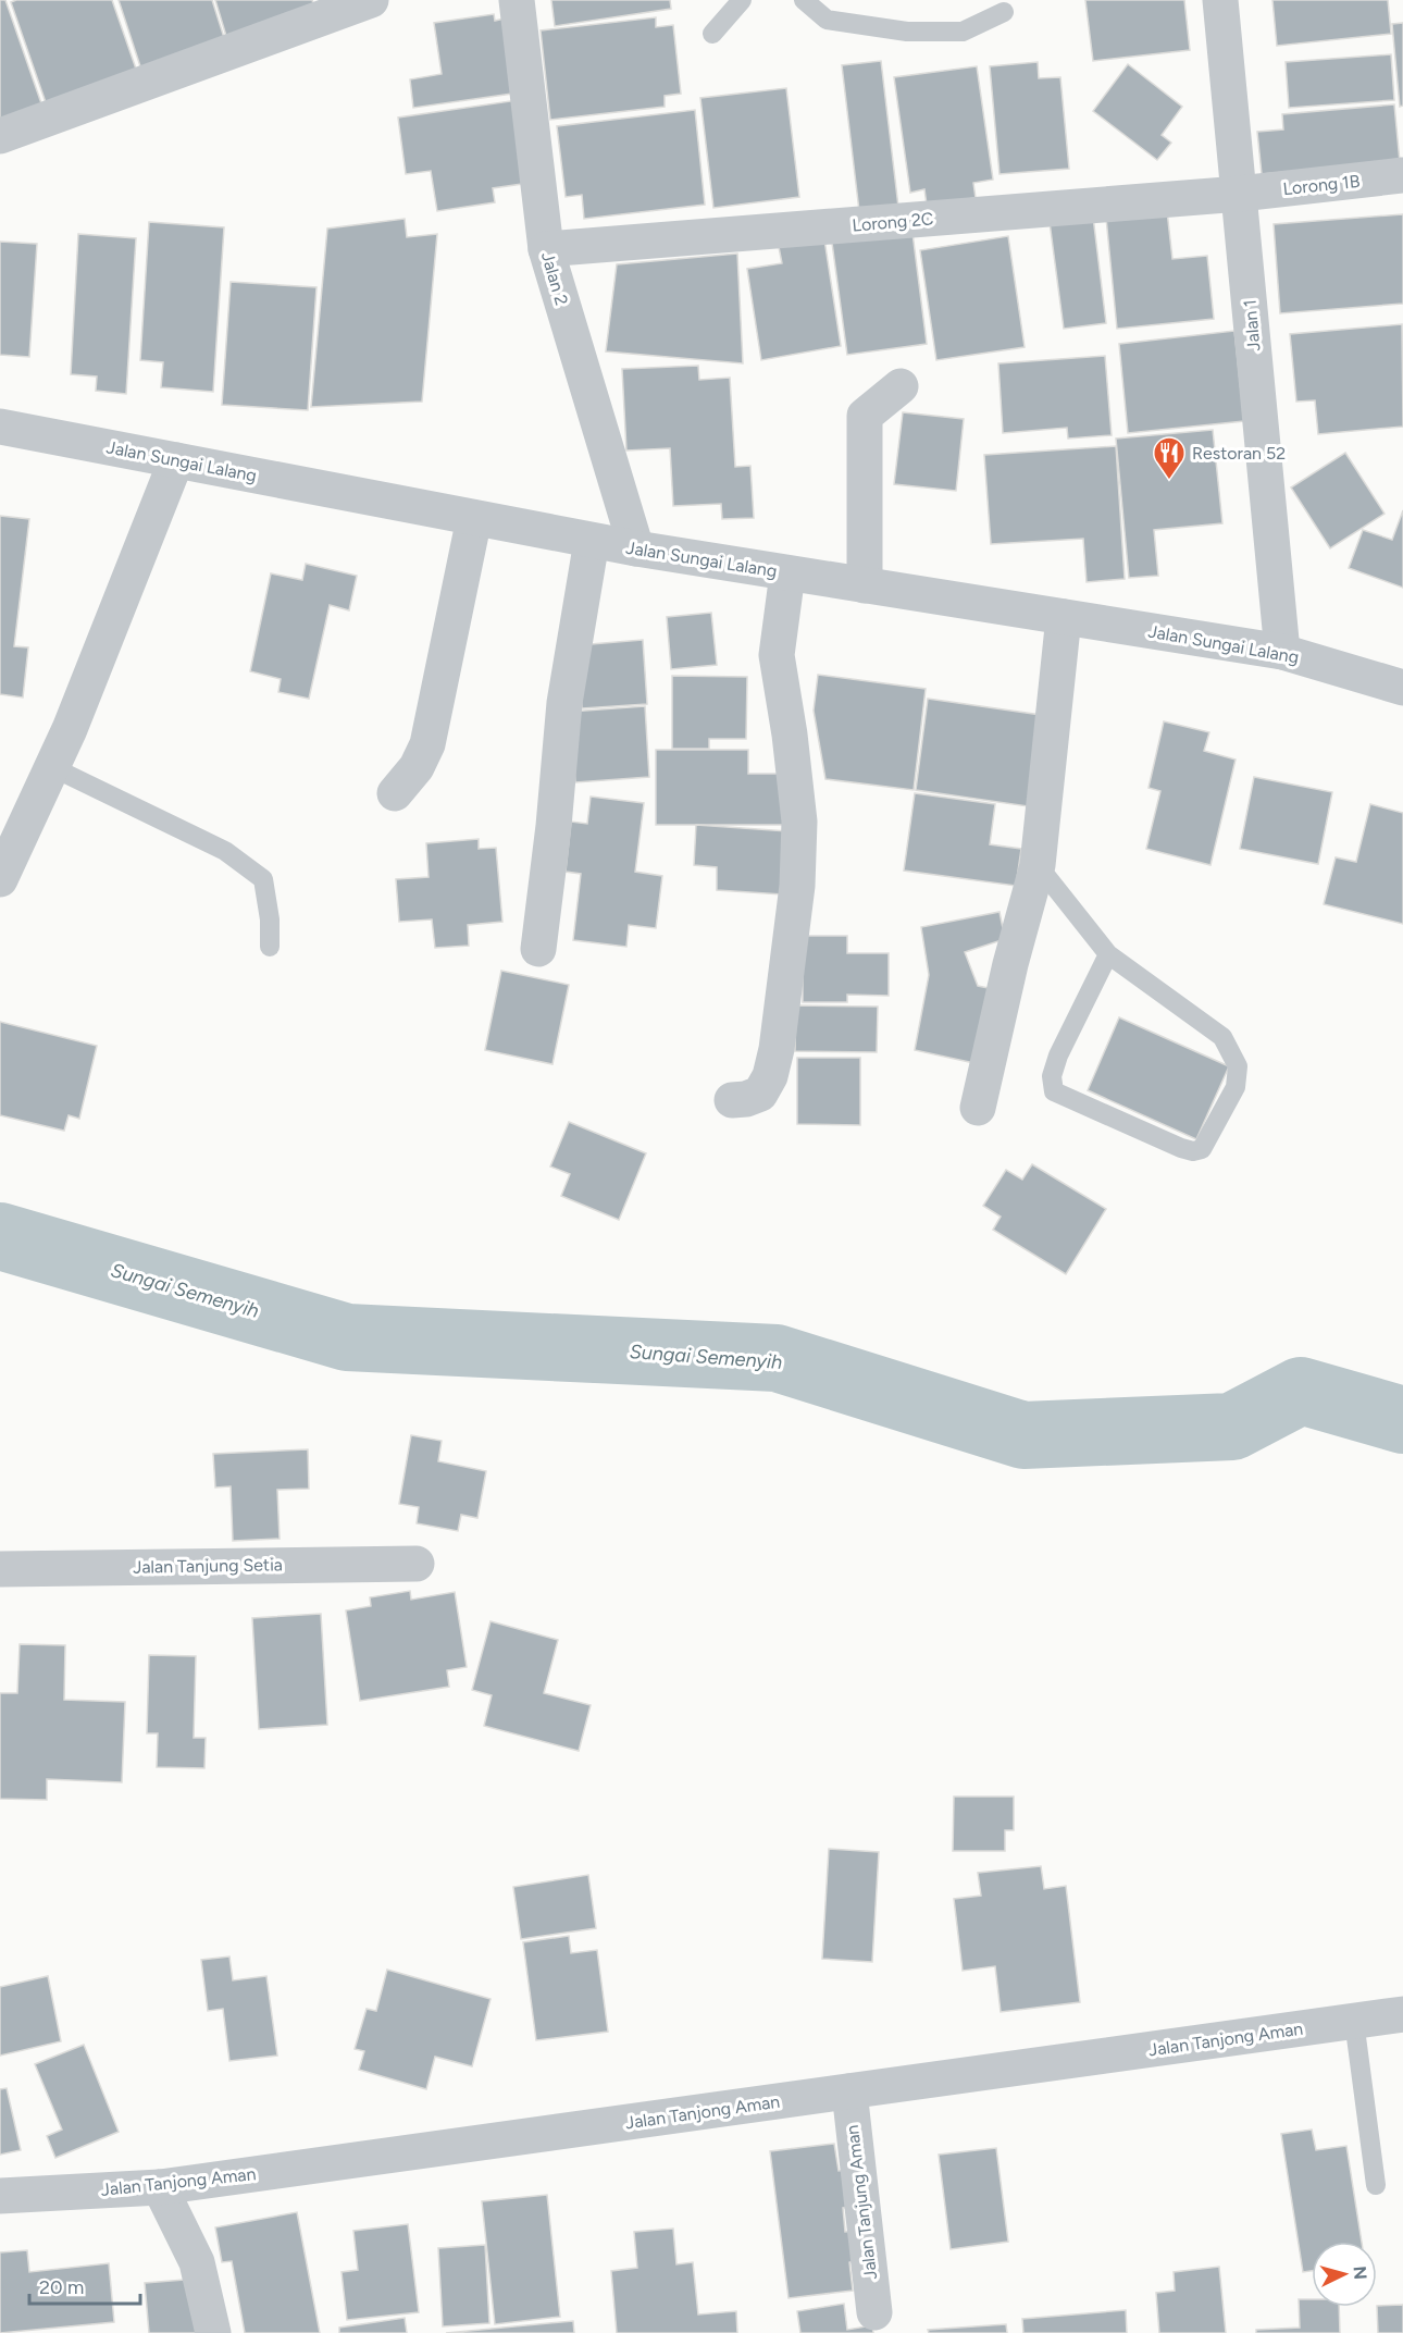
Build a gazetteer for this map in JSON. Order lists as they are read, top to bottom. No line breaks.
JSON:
{"streets":{"street":["Lorong 1B","Lorong 2C","Jalan 2","Jalan 1","Jalan Sungai Lalang","Jalan Tanjung Setia","Jalan Tanjong Aman","Jalan Tanjung Aman"]},"crossings":[["Lorong 1B","Lorong 2C"],["Lorong 1B","Jalan 1"],["Lorong 2C","Jalan 2"],["Lorong 2C","Jalan 1"],["Jalan 2","Jalan Sungai Lalang"],["Jalan 1","Jalan Sungai Lalang"],["Jalan Tanjong Aman","Jalan Tanjung Aman"]],"water":["Sungai Semenyih"],"places":{"restaurant":["Restoran 52"]},"scale_bar":"20 m","north":"right"}
